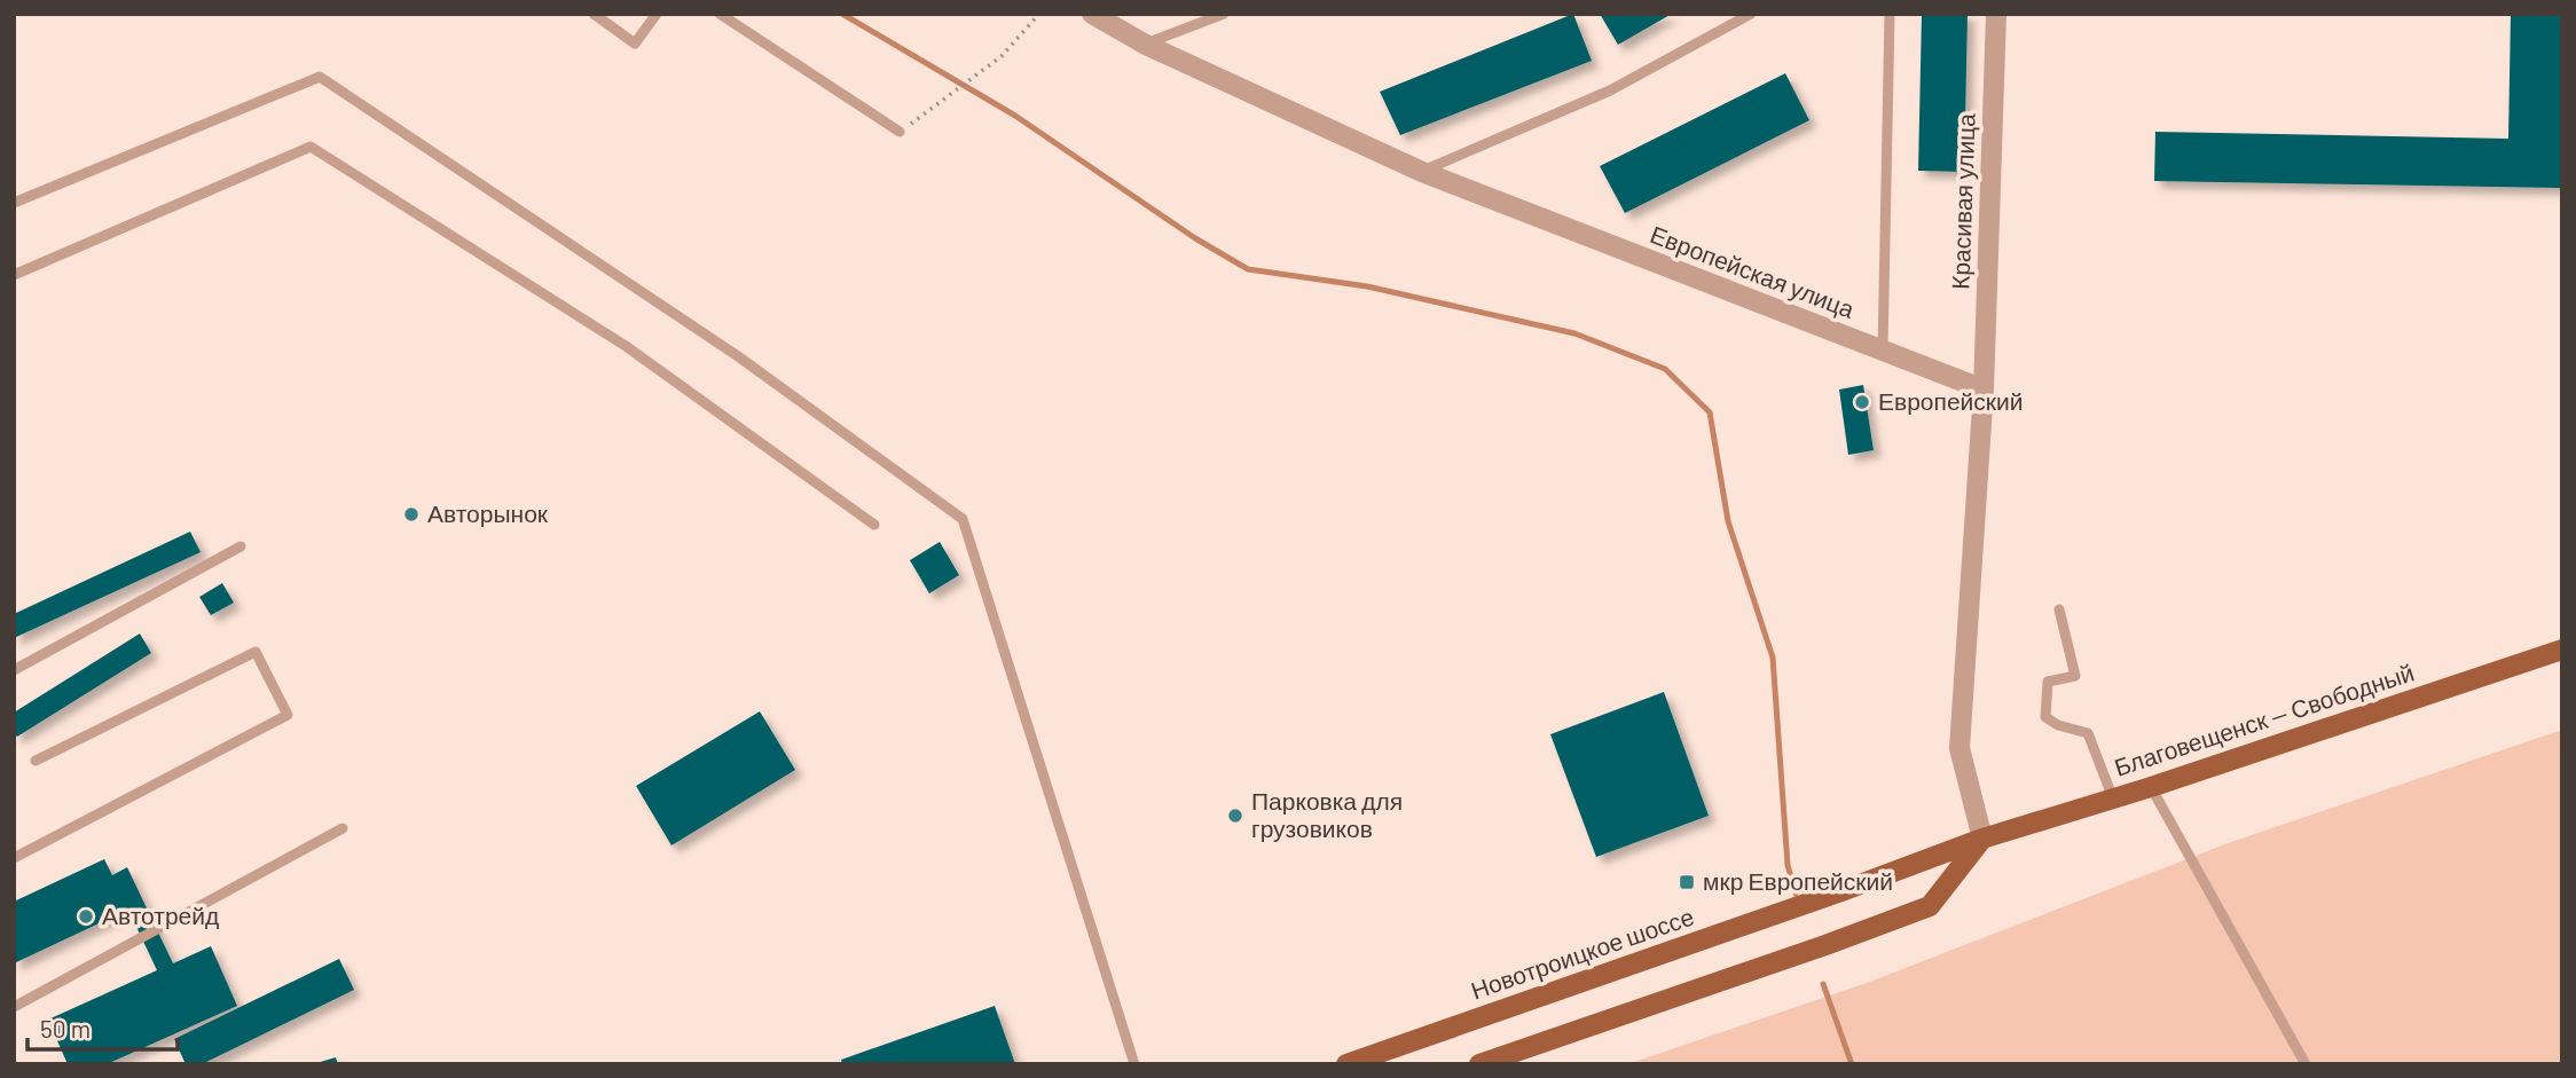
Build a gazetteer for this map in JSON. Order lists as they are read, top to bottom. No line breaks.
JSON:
{"streets":{"main road":["Благовещенск — Свободный","Новотроицкое шоссе"],"street":["Красивая улица","Европейская улица"]},"crossings":[["Красивая улица","Европейская улица"],["Благовещенск — Свободный","Новотроицкое шоссе"]],"places":{"other":["Европейский","Авторынок","Парковка для грузовиков","Автотрейд"],"transit":["мкр Европейский"]},"scale_bar":"50 m"}
